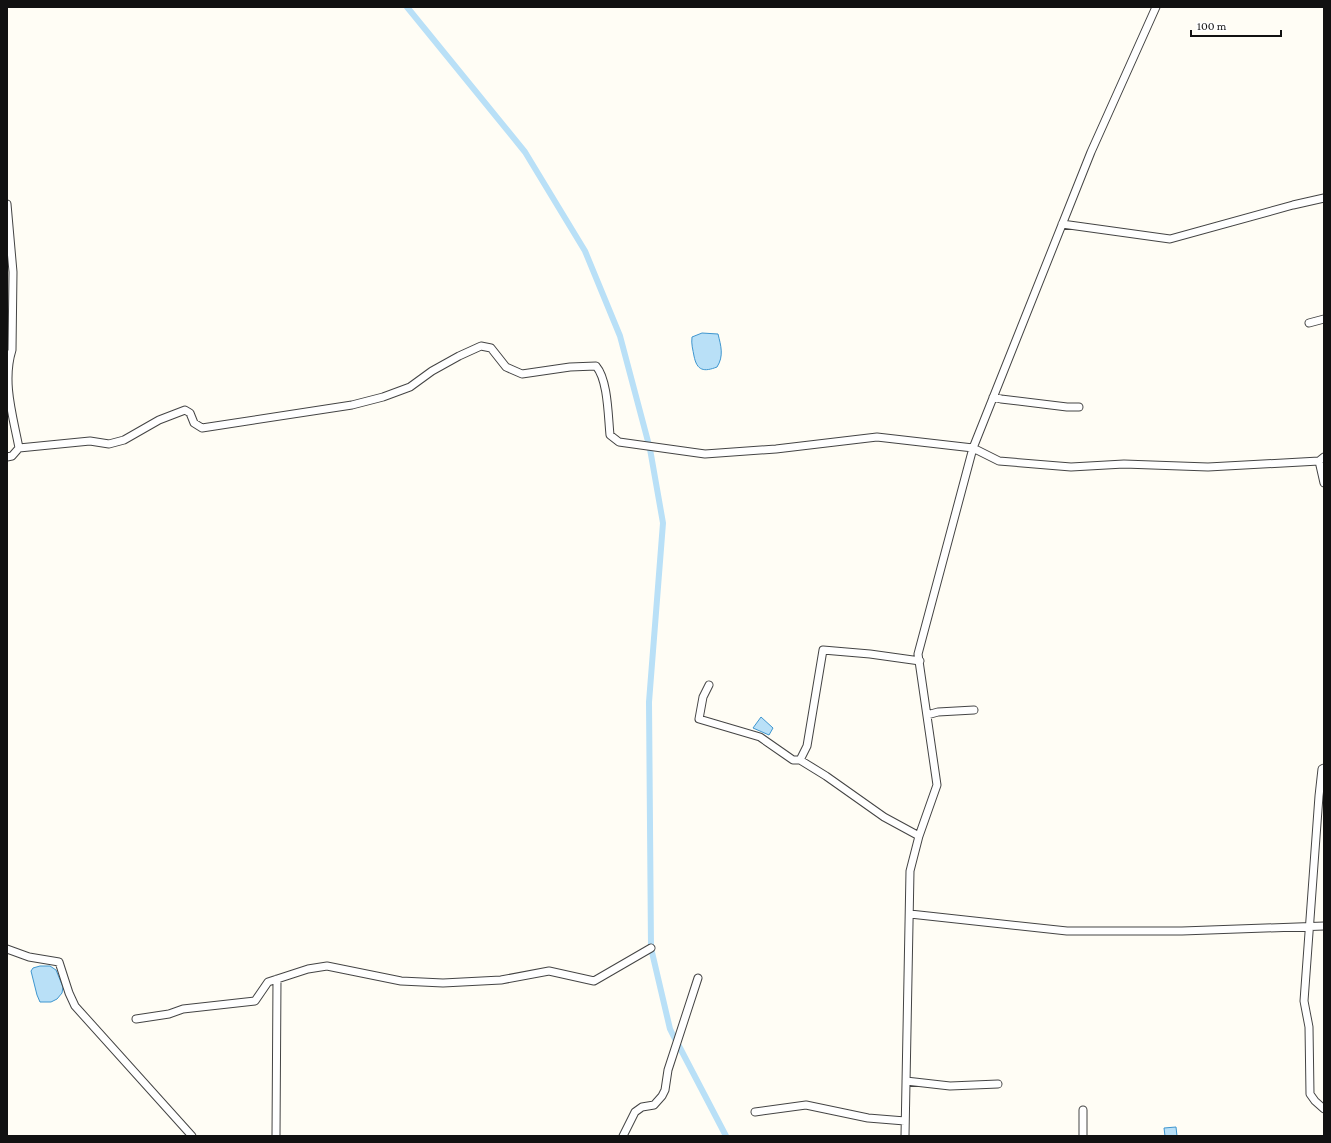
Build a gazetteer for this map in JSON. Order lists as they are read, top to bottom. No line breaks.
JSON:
{"scale_bar":"100 m"}
